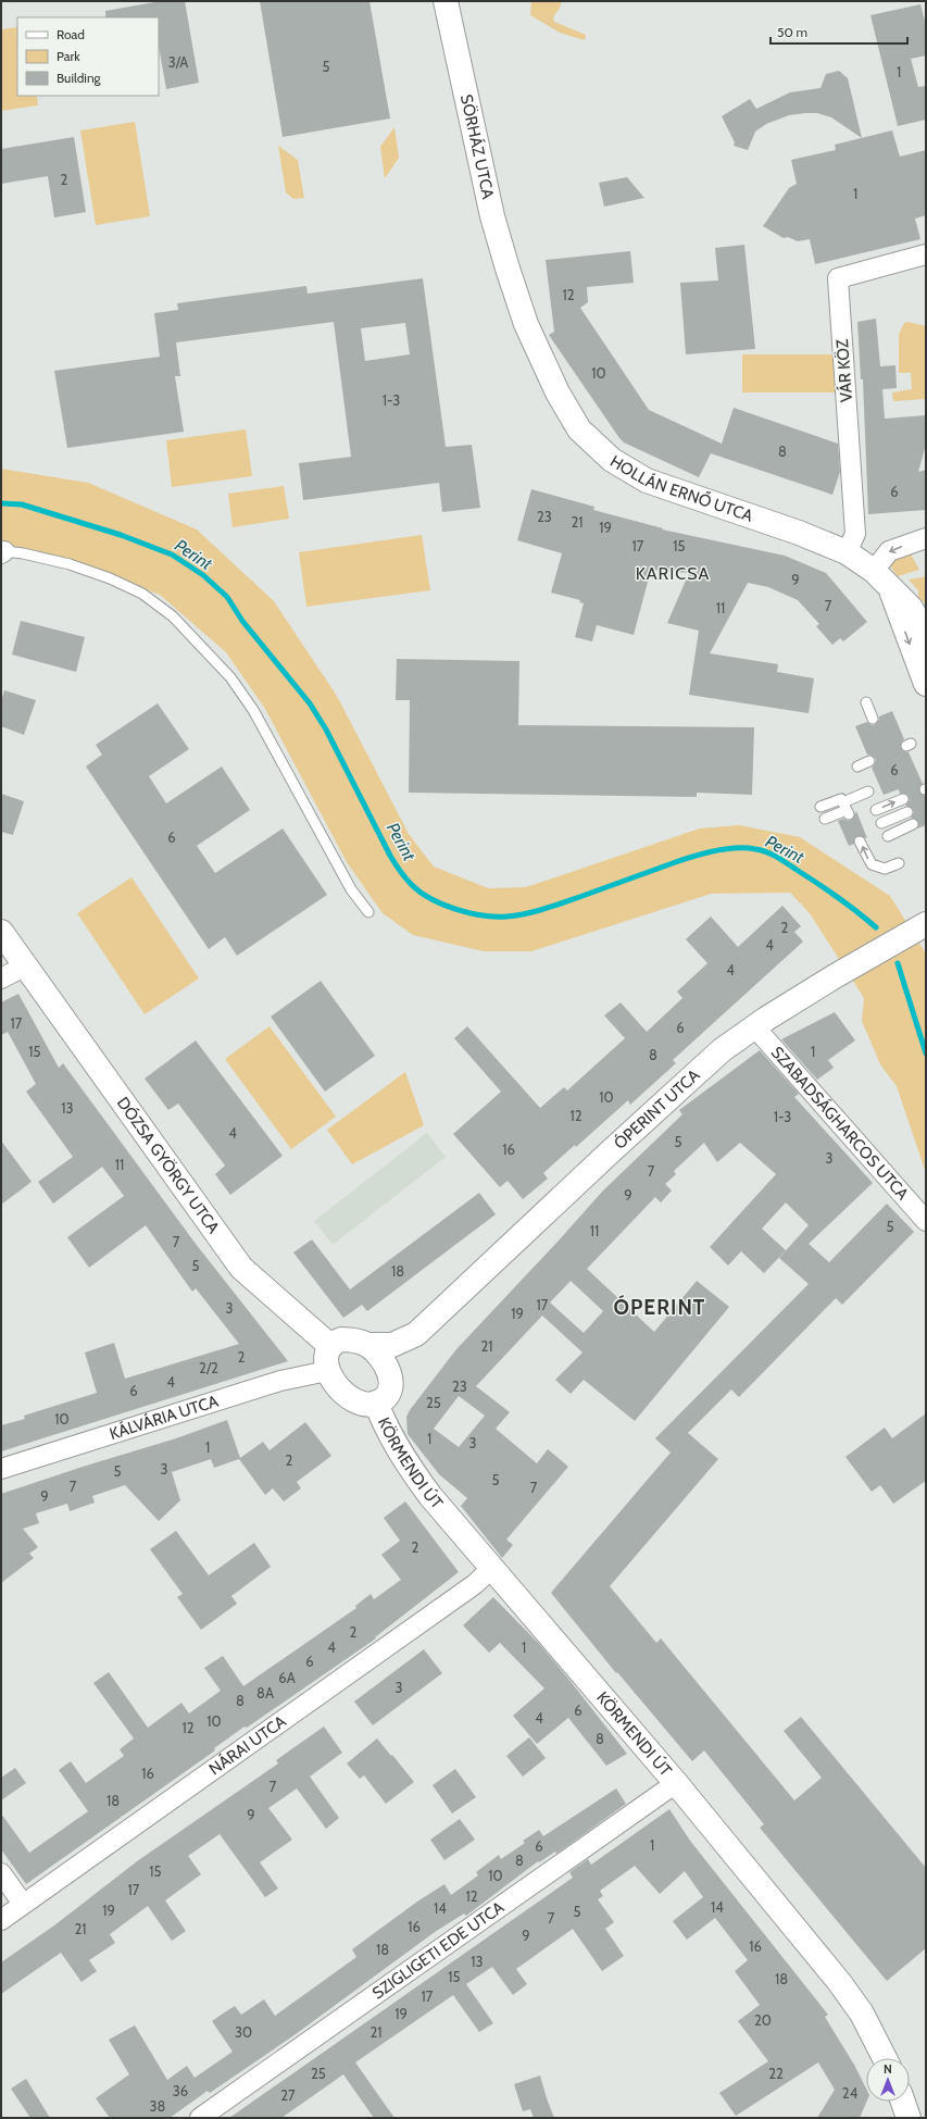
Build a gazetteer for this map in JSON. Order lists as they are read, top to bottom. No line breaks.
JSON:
{"streets":{"street":["SÖRHÁZ UTCA","VÁR KÖZ","HOLLÁN ERNŐ UTCA","ÓPERINT UTCA","SZABADSÁGHARCOS UTCA","DÓZSA GYÖRGY UTCA","KÁLVÁRIA UTCA","KÖRMENDI ÚT","NÁRAI UTCA","SZIGLIGETI EDE UTCA"]},"crossings":[["SÖRHÁZ UTCA","HOLLÁN ERNŐ UTCA"],["VÁR KÖZ","HOLLÁN ERNŐ UTCA"],["ÓPERINT UTCA","SZABADSÁGHARCOS UTCA"],["ÓPERINT UTCA","DÓZSA GYÖRGY UTCA"],["ÓPERINT UTCA","KÁLVÁRIA UTCA"],["ÓPERINT UTCA","KÖRMENDI ÚT"],["DÓZSA GYÖRGY UTCA","KÁLVÁRIA UTCA"],["DÓZSA GYÖRGY UTCA","KÖRMENDI ÚT"],["KÁLVÁRIA UTCA","KÖRMENDI ÚT"],["KÖRMENDI ÚT","NÁRAI UTCA"],["KÖRMENDI ÚT","SZIGLIGETI EDE UTCA"]],"districts":["KARICSA","ÓPERINT"],"water":["Perint"],"house_numbers":["3/A","5","1","2","1","12","10","1-3","8","6","23","21","19","17","15","9","7","11","6","6","2","4","4","17","6","15","1","8","10","13","12","1-3","4","5","16","3","11","7","9","5","11","7","5","18","17","3","19","21","2","2/2","4","23","6","25","10","1","3","1","2","3","5","5","7","7","9","2","2","4","1","6","6A","3","8A","8","6","4","10","12","8","16","7","18","9","1","6","8","15","10","17","12","14","14","19","5","7","16","21","9","16","18","13","15","18","17","19","20","30","21","25","22","36","24","27","38"],"legend":["Road","Park","Building"],"scale_bar":"50 m","north":"top"}
